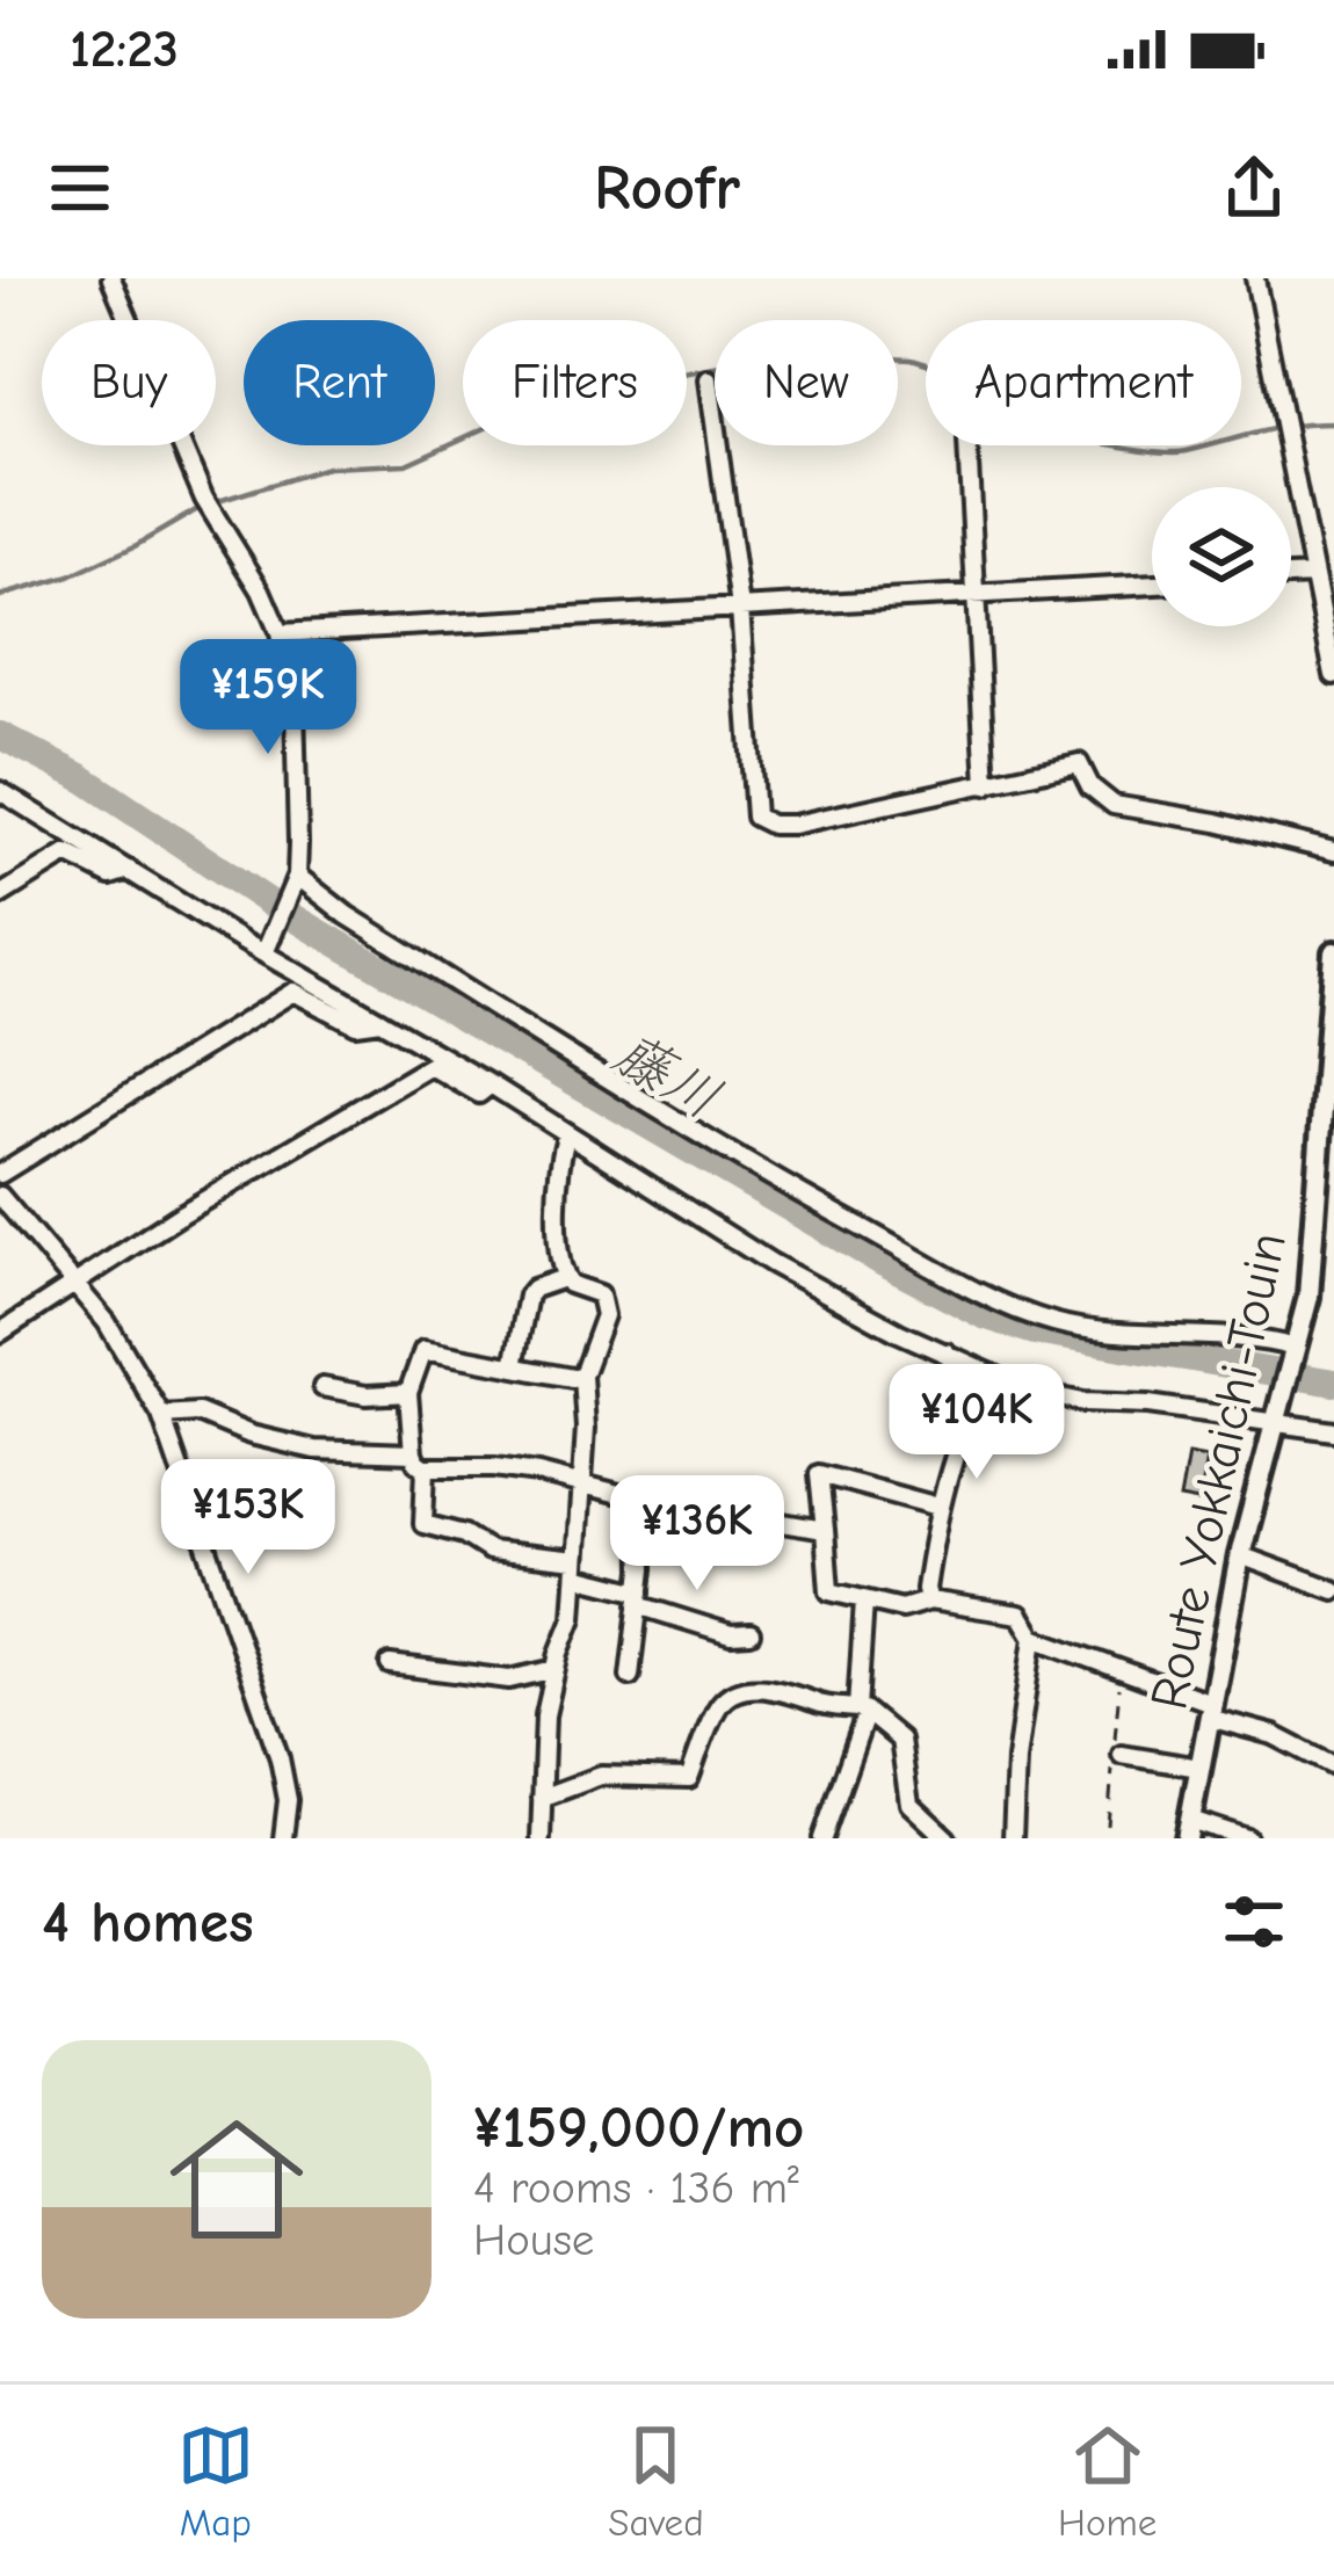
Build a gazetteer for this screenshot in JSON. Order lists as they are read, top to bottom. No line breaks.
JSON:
{"streets":{"main road":["Route Yokkaichi-Touin"]},"water":["藤川"],"page":{"status":"12:23","header":"Roofr","chip":["Buy","Rent","Filters","New","Apartment"],"price":["¥159K","¥104K","¥153K","¥136K"],"heading":"4 homes","list":[{"name":"¥159,000/mo","note":"4 rooms · 136 m² · House"}],"tabs":["Map","Saved","Home"]}}
